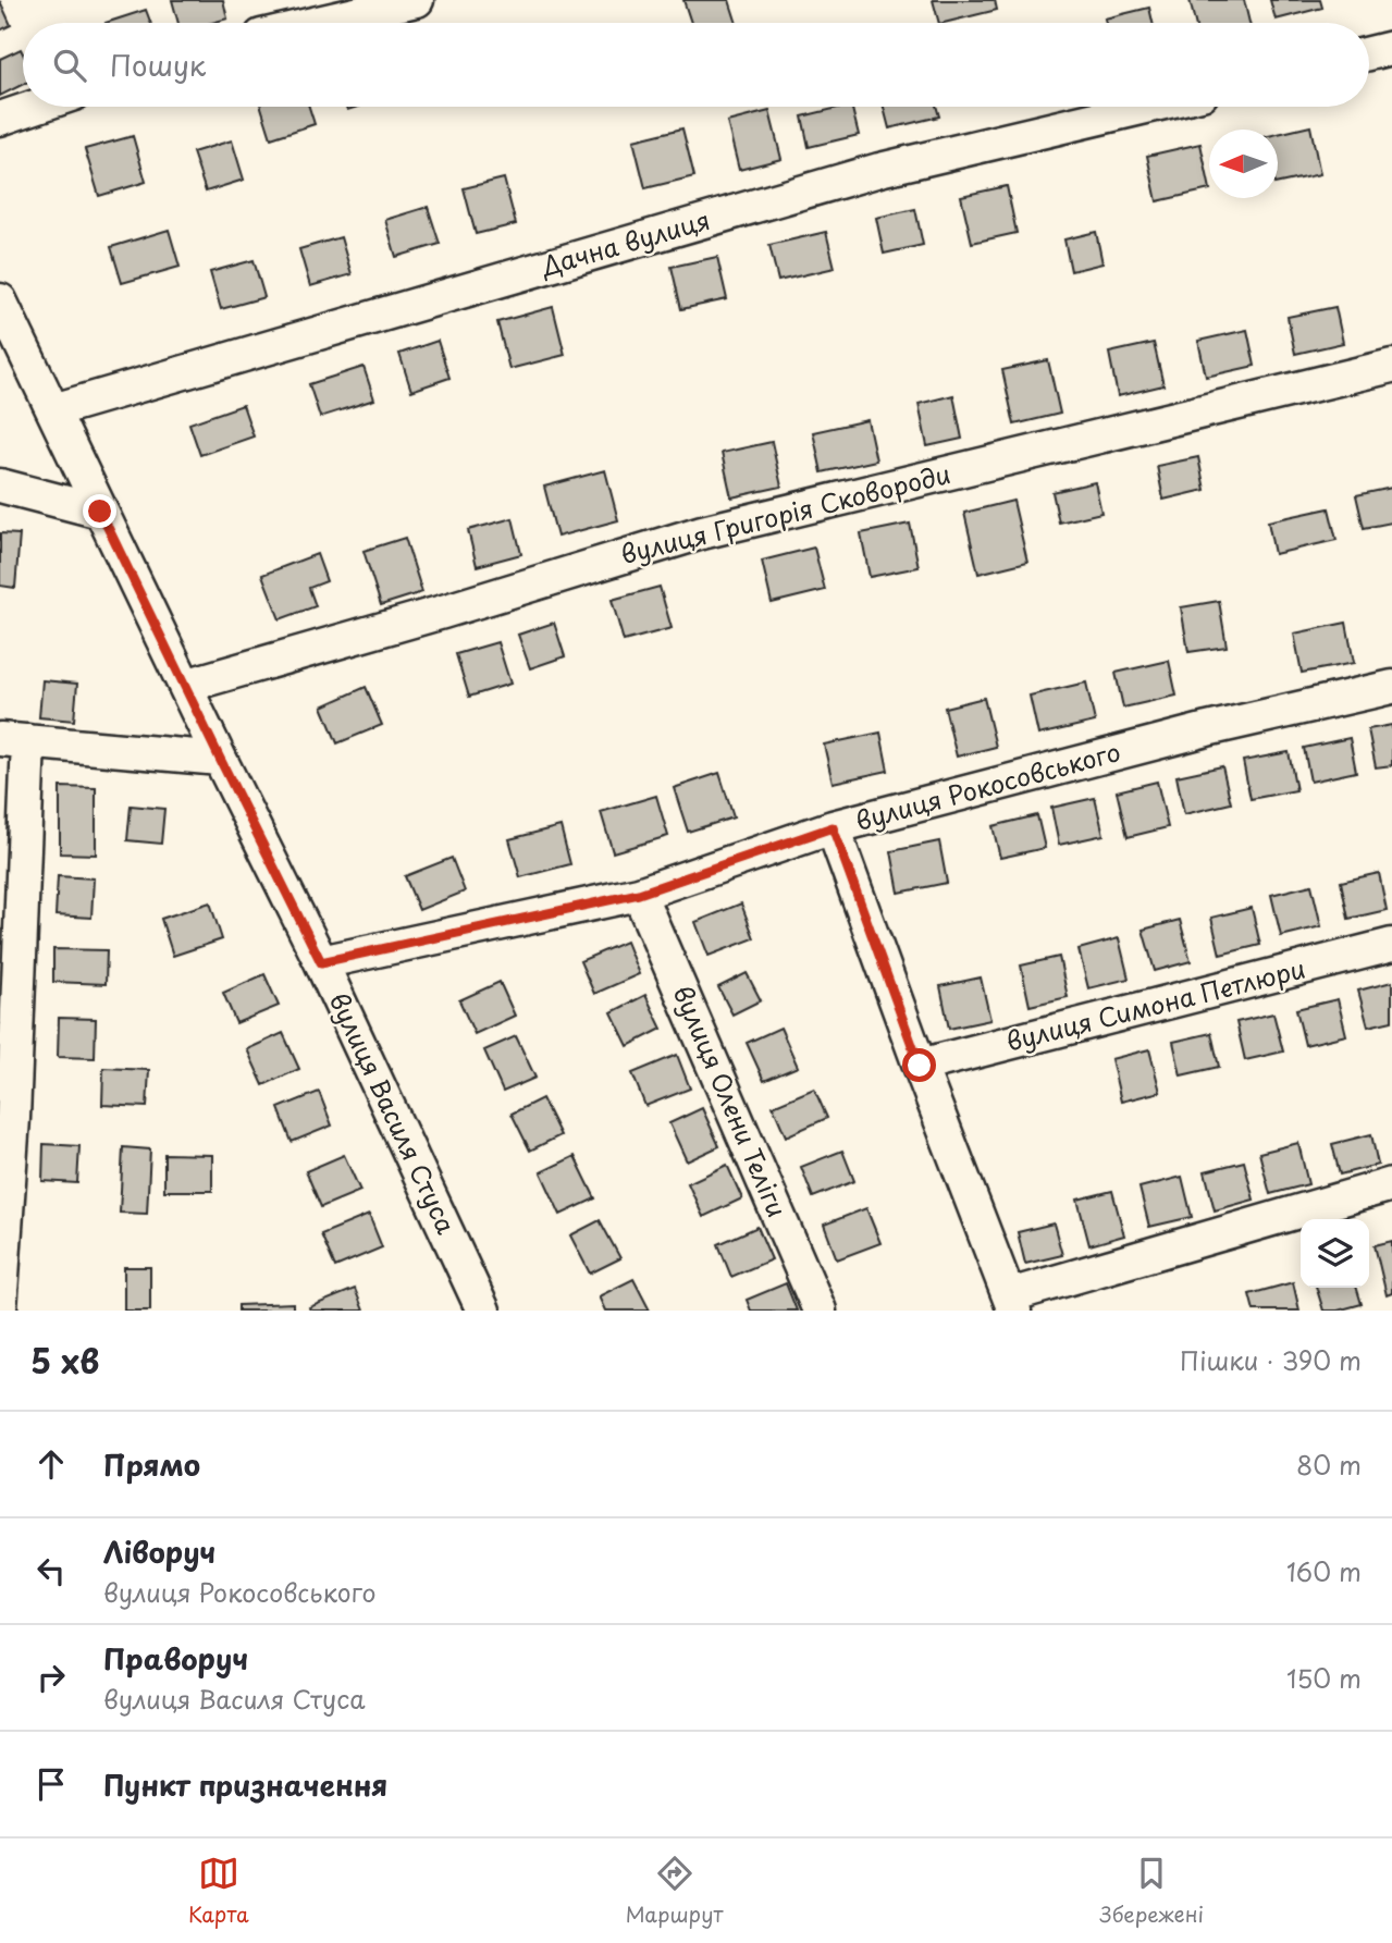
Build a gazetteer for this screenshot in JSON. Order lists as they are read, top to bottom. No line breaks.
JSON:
{"streets":{"street":["Дачна вулиця","вулиця Григорія Сковороди","вулиця Рокосовського","вулиця Симона Петлюри","вулиця Олени Теліги","вулиця Василя Стуса"]},"crossings":[["Дачна вулиця","вулиця Василя Стуса"],["вулиця Григорія Сковороди","вулиця Василя Стуса"],["вулиця Рокосовського","вулиця Олени Теліги"],["вулиця Рокосовського","вулиця Василя Стуса"]],"north":"left","page":{"search":"Пошук","heading":["5 хв","Пішки · 390 m"],"list":[["Прямо","80 m"],["Ліворуч","вулиця Рокосовського","160 m"],["Праворуч","вулиця Василя Стуса","150 m"],"Пункт призначення"],"nav":["Карта","Маршрут","Збережені"]}}
